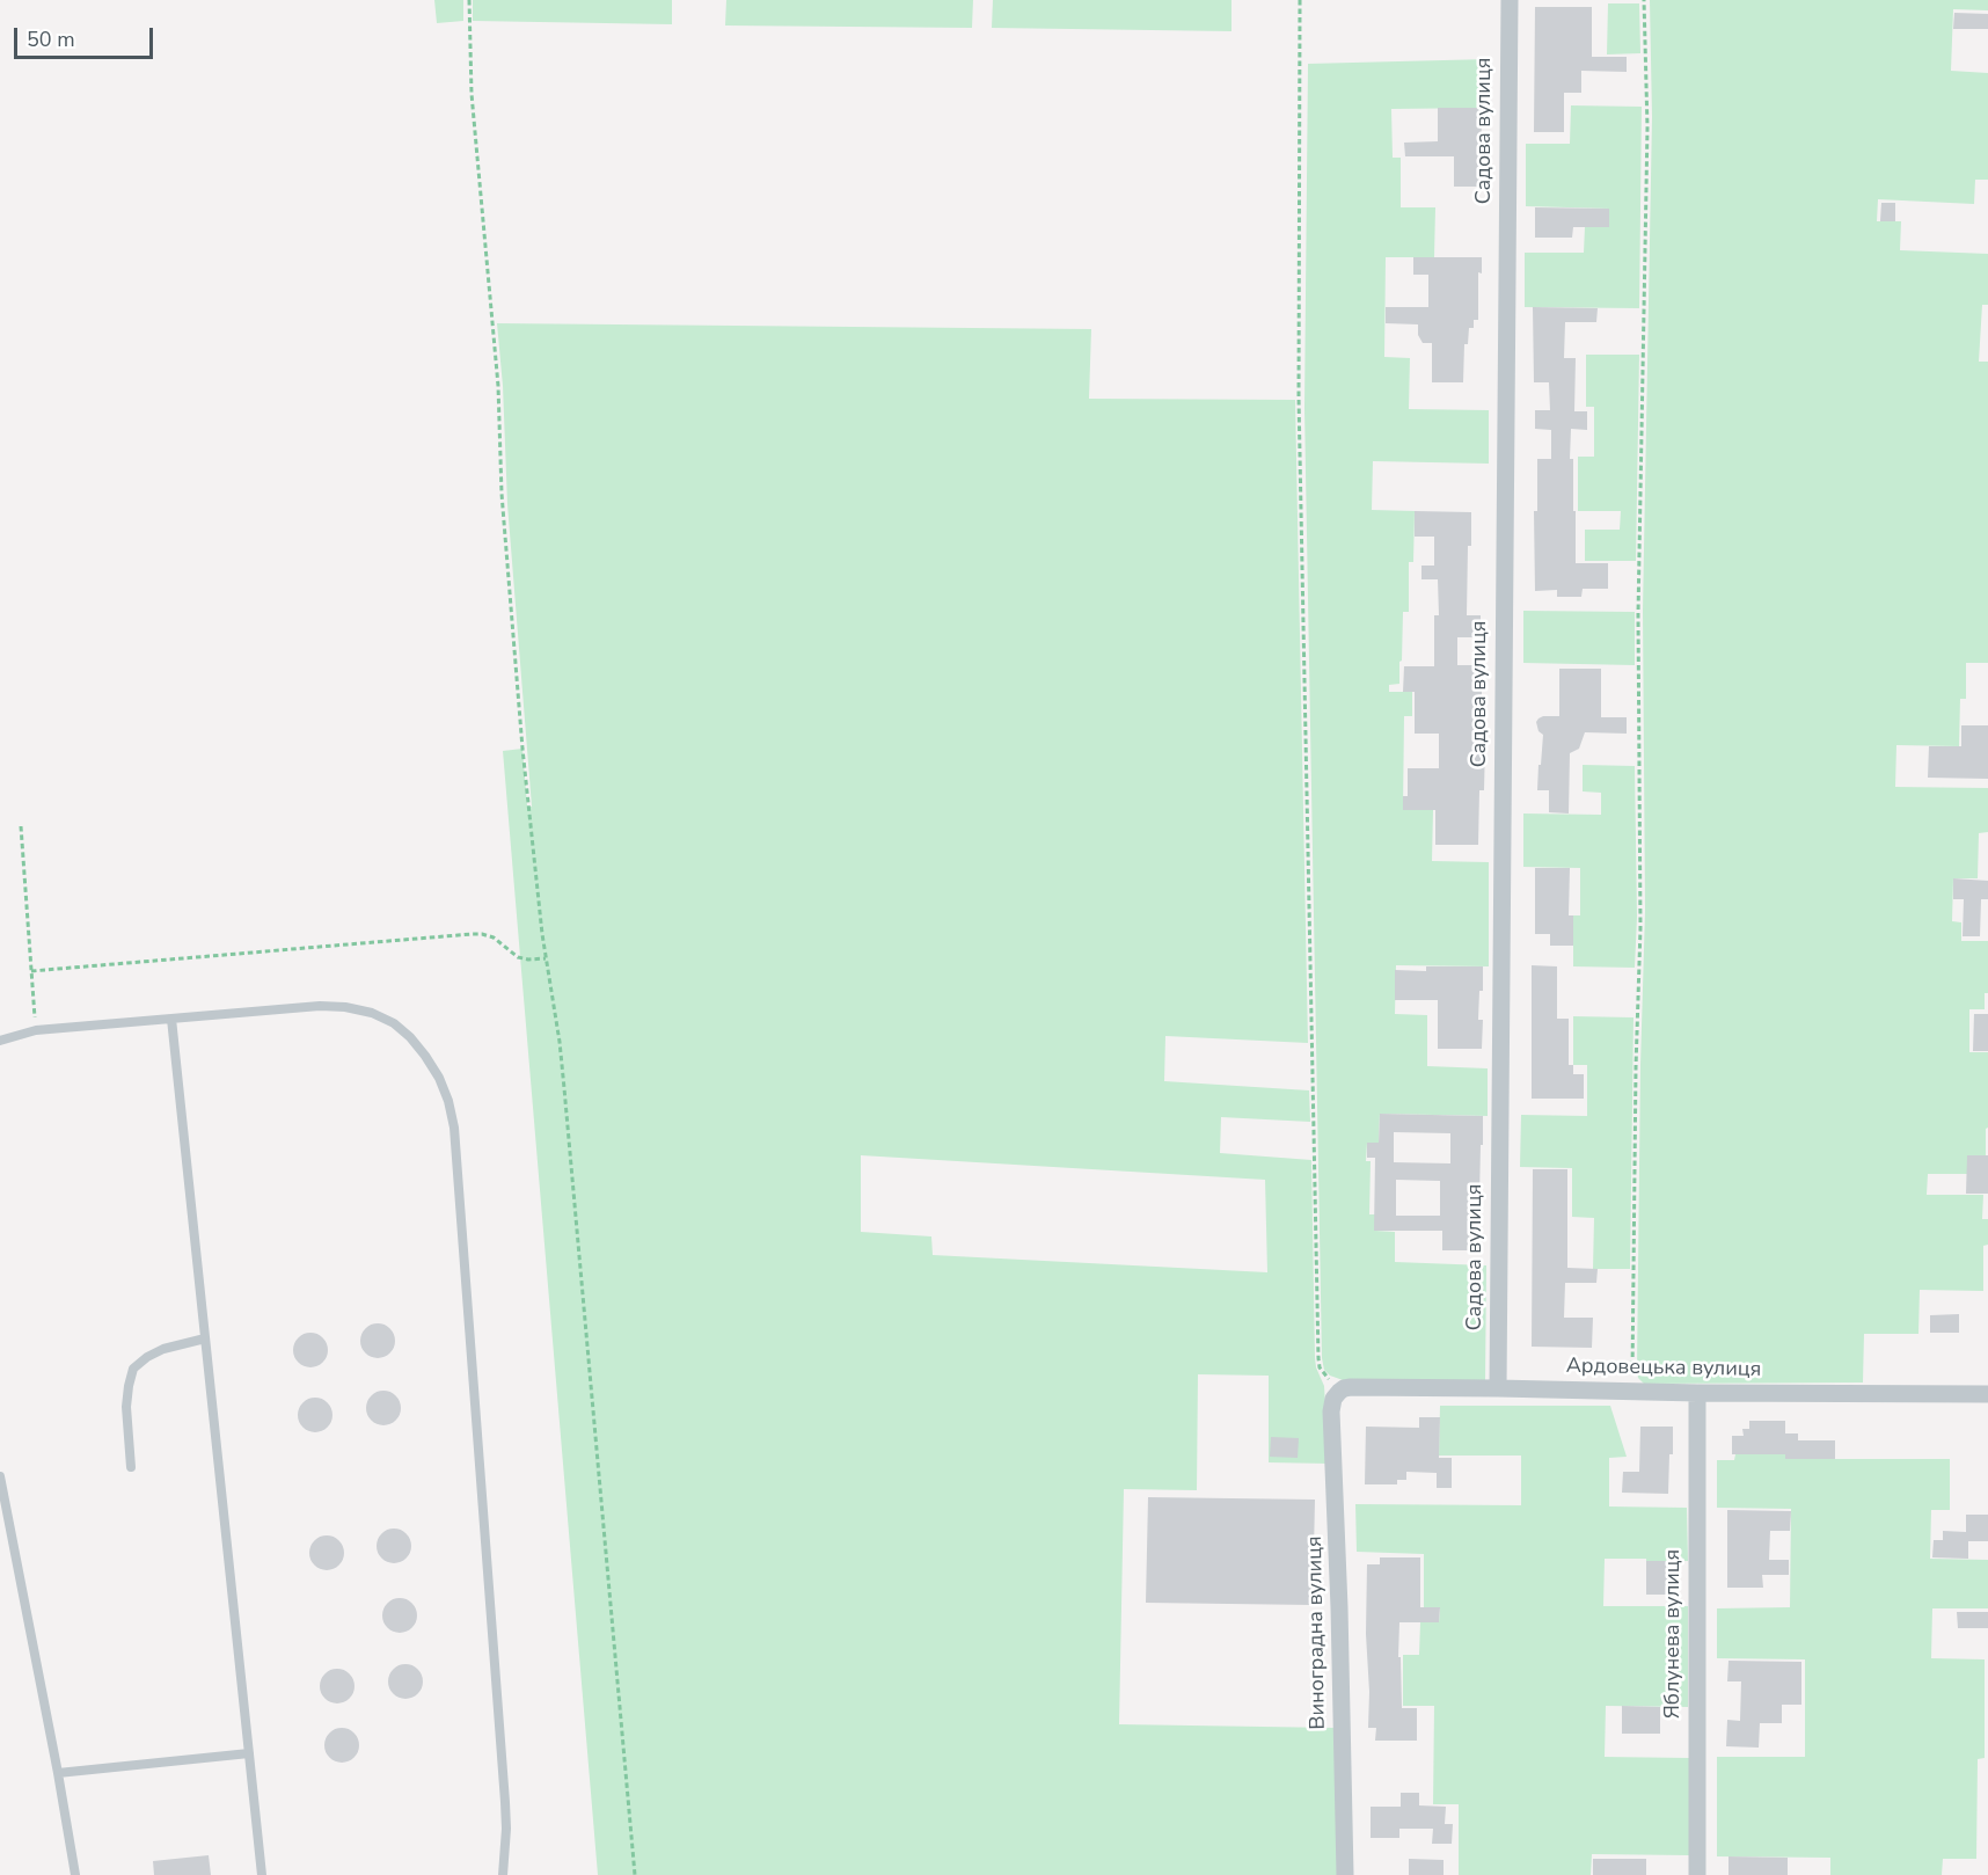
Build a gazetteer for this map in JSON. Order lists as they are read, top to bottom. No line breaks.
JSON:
{"streets":{"street":["Садова вулиця","Ардовецька вулиця","Виноградна вулиця","Яблунева вулиця"]},"crossings":[["Садова вулиця","Ардовецька вулиця"],["Ардовецька вулиця","Виноградна вулиця"],["Ардовецька вулиця","Яблунева вулиця"]],"scale_bar":"50 m"}
